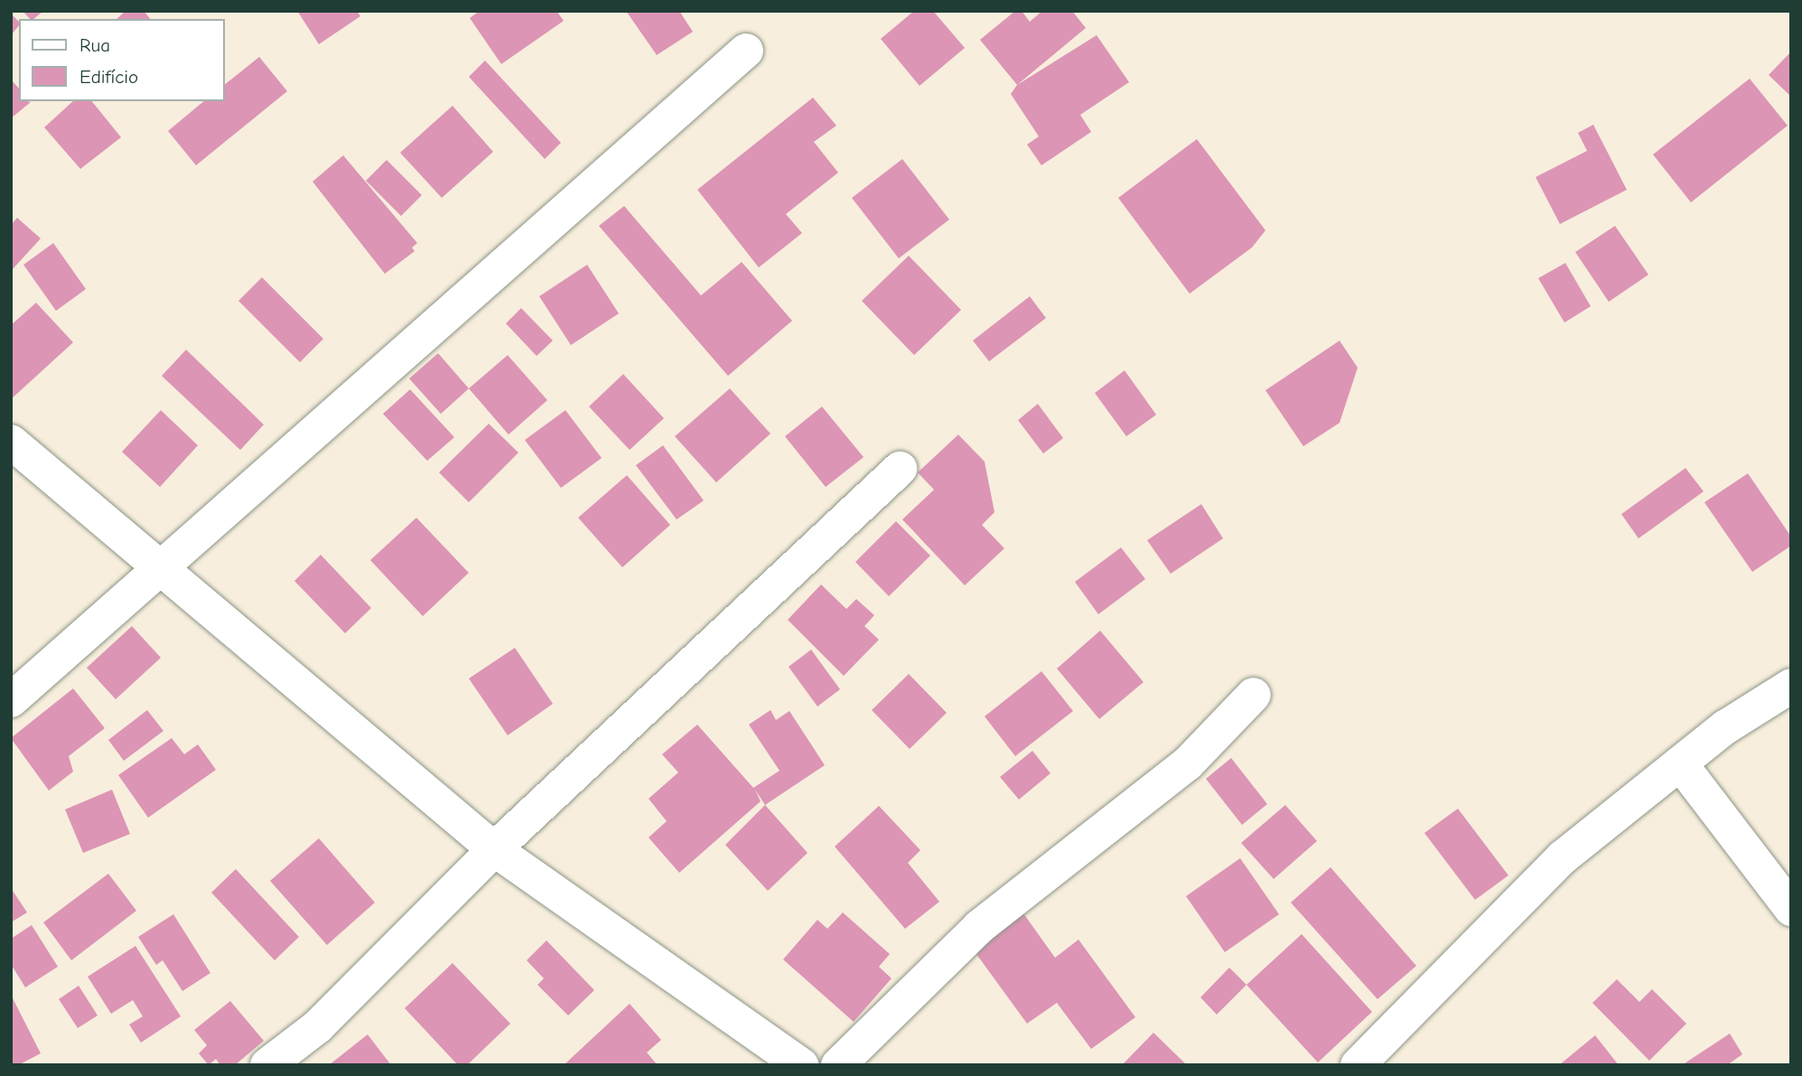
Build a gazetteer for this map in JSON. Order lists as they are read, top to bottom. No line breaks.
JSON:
{"legend":["Rua","Edifício"]}
